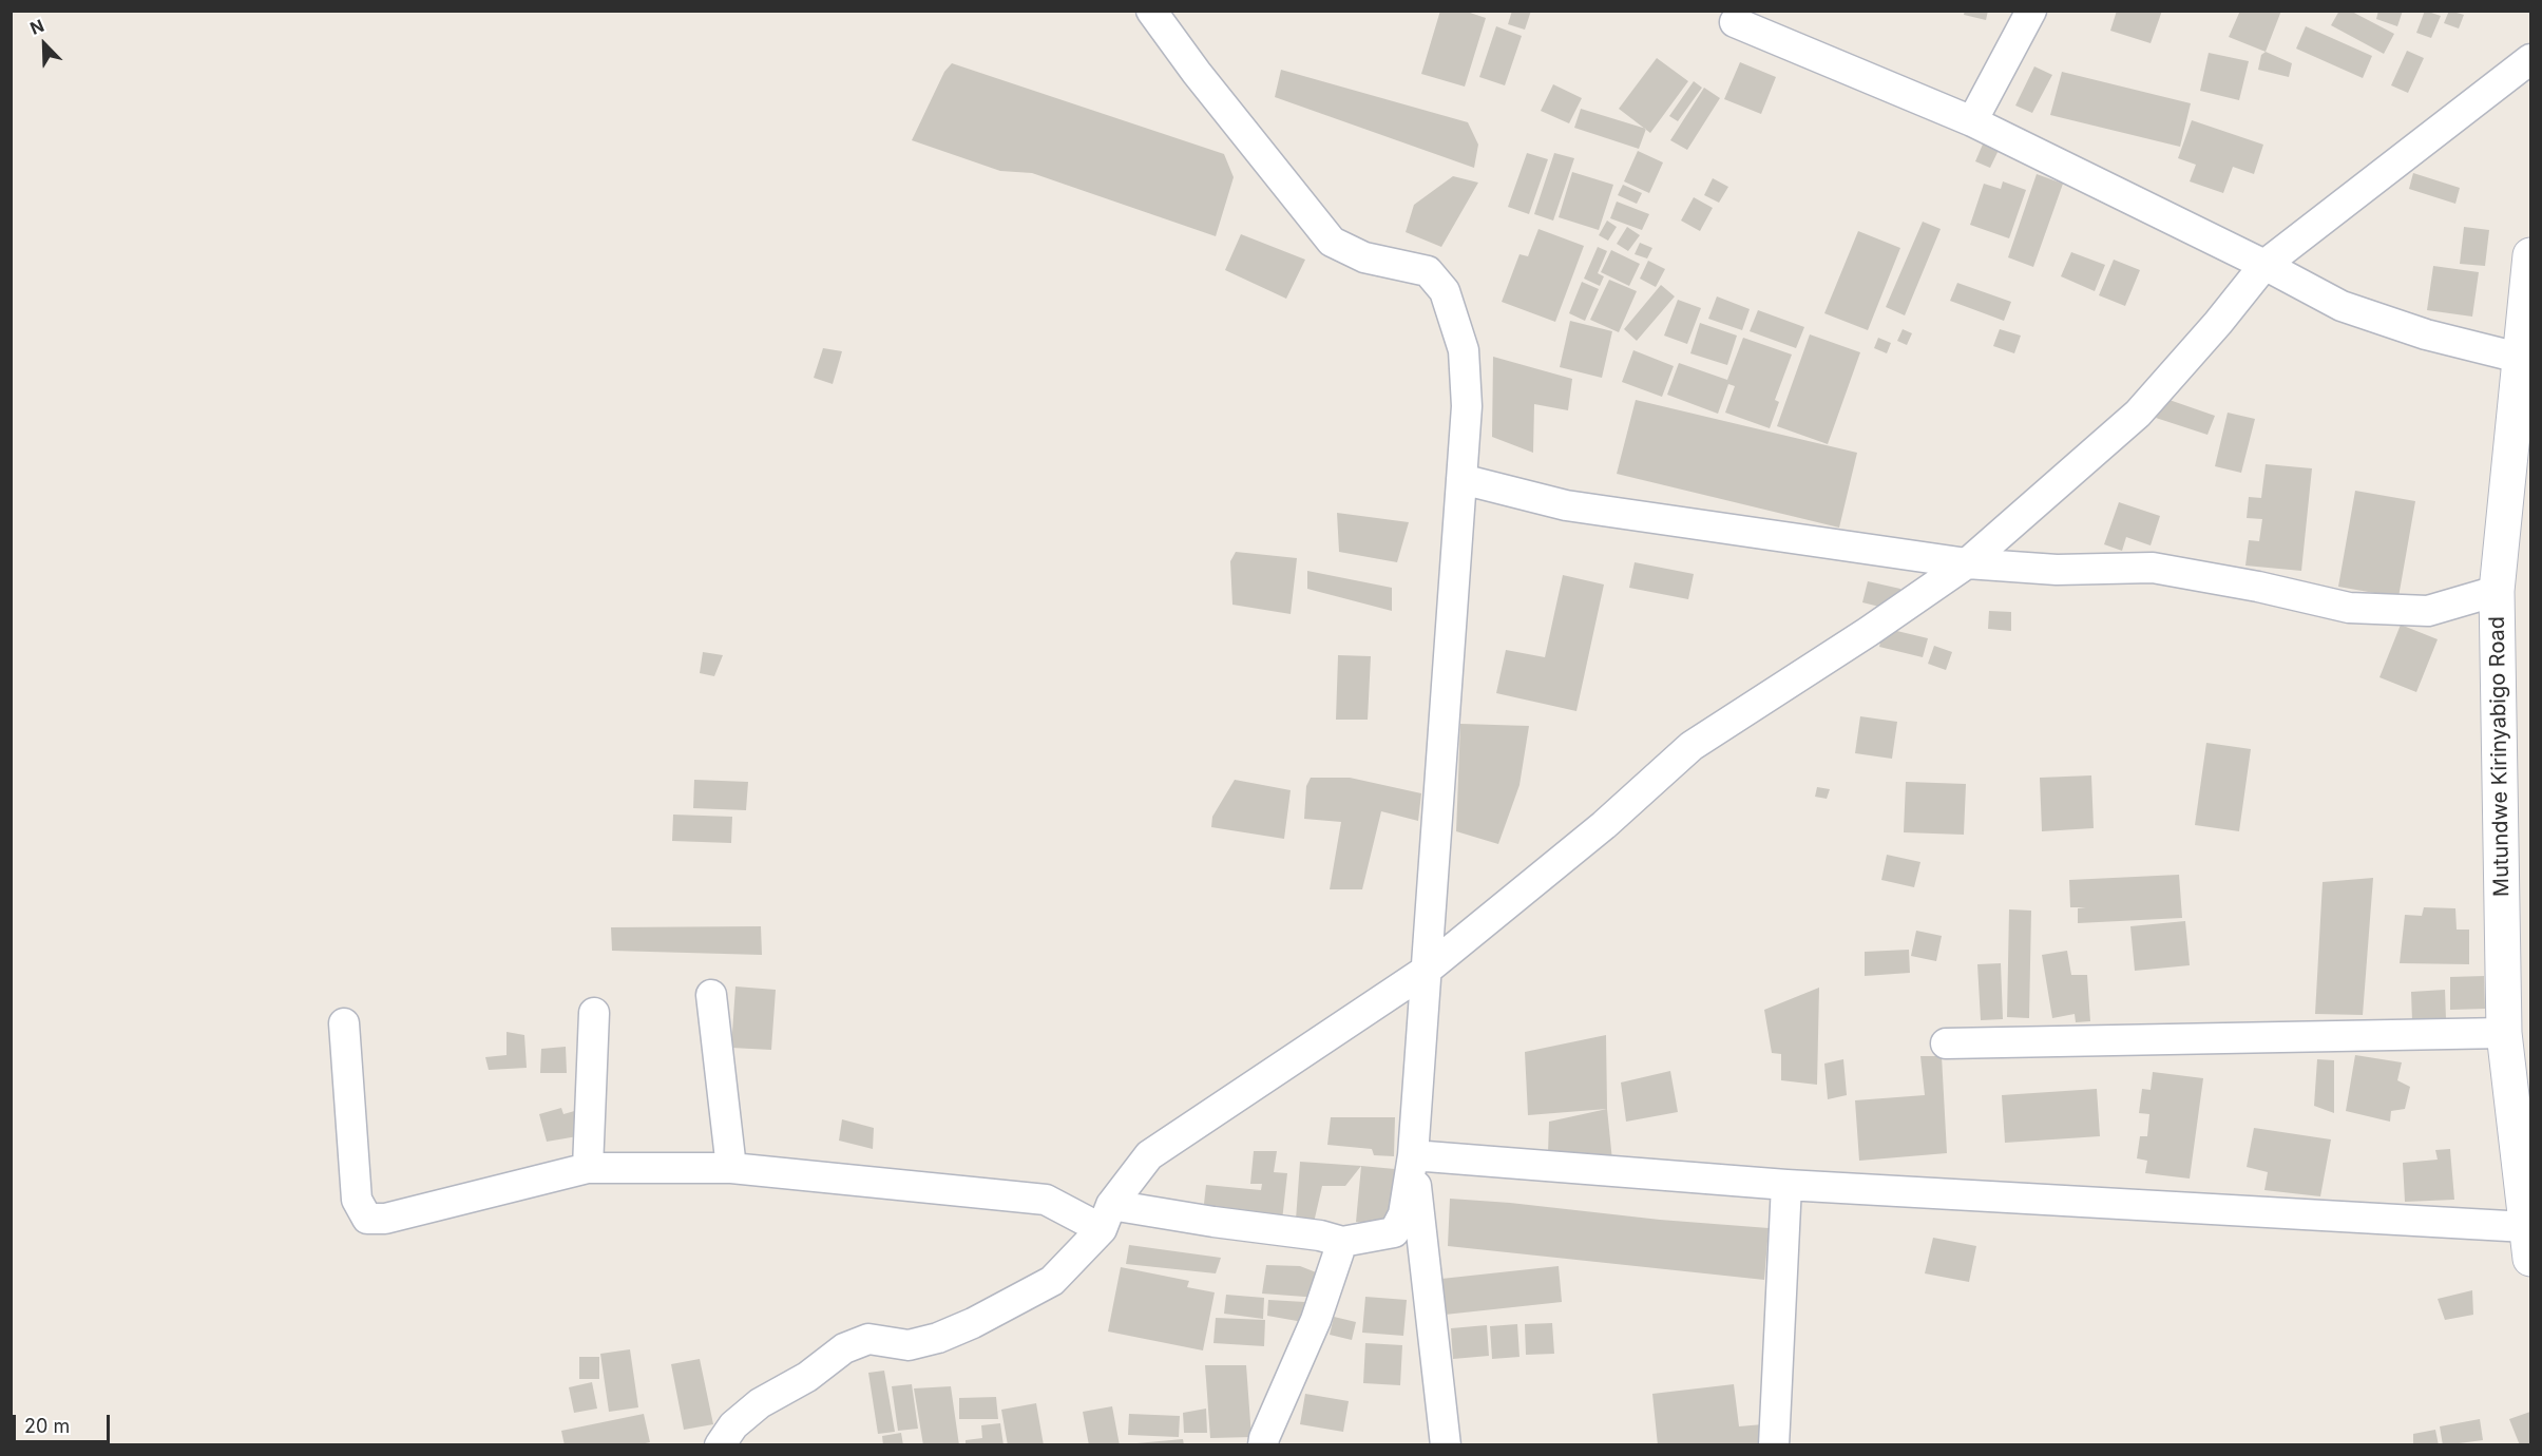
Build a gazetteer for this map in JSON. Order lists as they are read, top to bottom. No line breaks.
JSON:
{"streets":{"street":["Mutundwe Kirinyabigo Road"]},"scale_bar":"20 m","north":"top left"}
